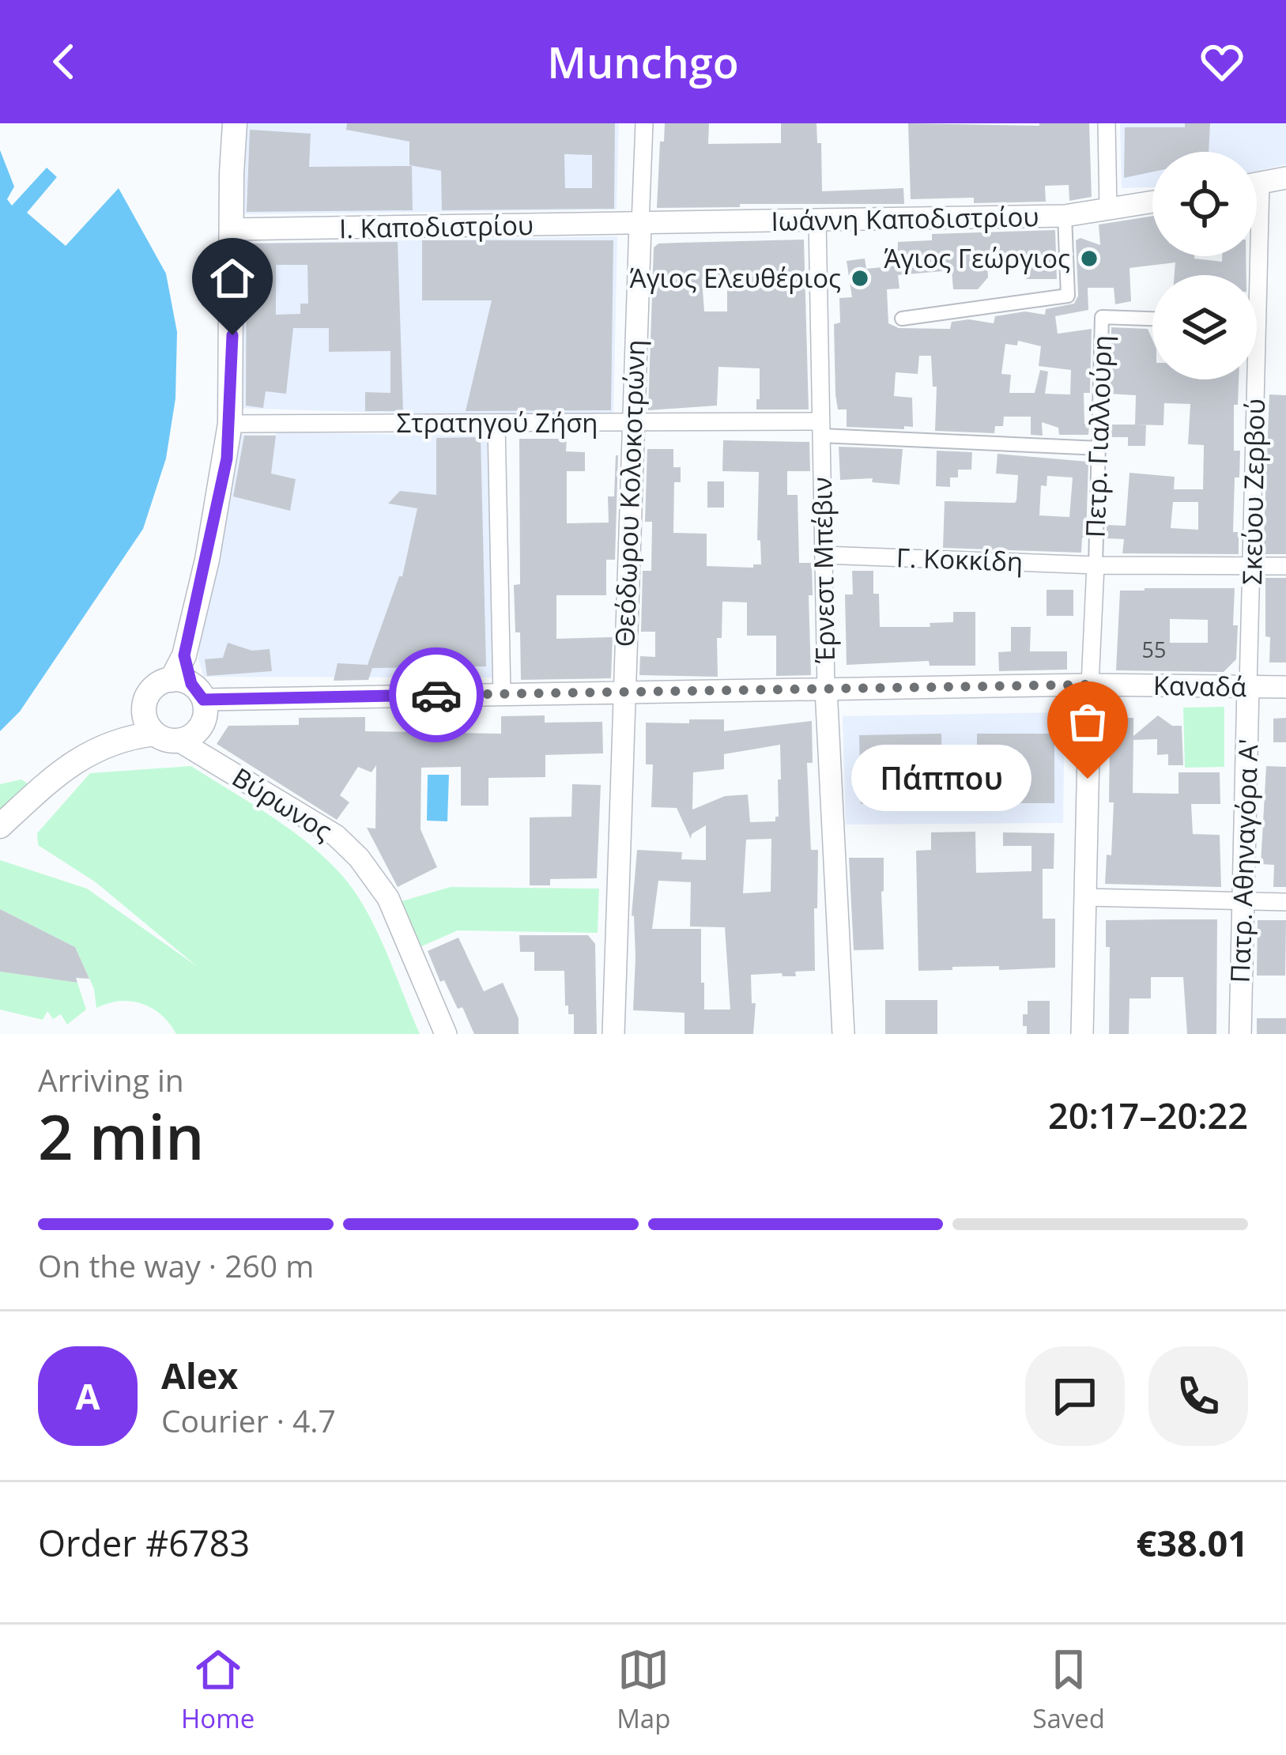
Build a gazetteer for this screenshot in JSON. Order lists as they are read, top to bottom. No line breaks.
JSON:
{"streets":{"street":["Ιωάννη Καποδιστρίου","Ι. Καποδιστρίου","Στρατηγού Ζήση","Πετρ. Γιαλλούρη","Σκεύου Ζερβού","Θεόδωρου Κολοκοτρώνη","Γ. Κοκκίδη","Έρνεστ Μπέβιν","Καναδά","Βύρωνος","Πατρ. Αθηναγόρα Α'"]},"crossings":[["Ιωάννη Καποδιστρίου","Ι. Καποδιστρίου"],["Ιωάννη Καποδιστρίου","Θεόδωρου Κολοκοτρώνη"],["Ιωάννη Καποδιστρίου","Έρνεστ Μπέβιν"],["Ι. Καποδιστρίου","Θεόδωρου Κολοκοτρώνη"],["Στρατηγού Ζήση","Θεόδωρου Κολοκοτρώνη"],["Στρατηγού Ζήση","Έρνεστ Μπέβιν"],["Πετρ. Γιαλλούρη","Γ. Κοκκίδη"],["Σκεύου Ζερβού","Γ. Κοκκίδη"],["Σκεύου Ζερβού","Καναδά"],["Σκεύου Ζερβού","Πατρ. Αθηναγόρα Α'"],["Θεόδωρου Κολοκοτρώνη","Καναδά"],["Γ. Κοκκίδη","Έρνεστ Μπέβιν"],["Έρνεστ Μπέβιν","Καναδά"],["Καναδά","Βύρωνος"],["Καναδά","Πατρ. Αθηναγόρα Α'"]],"places":["Άγιος Γεώργιος","Άγιος Ελευθέριος","Πάππου"],"house_numbers":["55"],"page":{"header":"Munchgo","bubble":"Πάππου","heading":["2 min","Arriving in","20:17–20:22"],"panel":["Alex","Courier · 4.7","Order #6783","€38.01"],"bar":"On the way · 260 m","round":"A","tabs":["Home","Map","Saved"]}}
